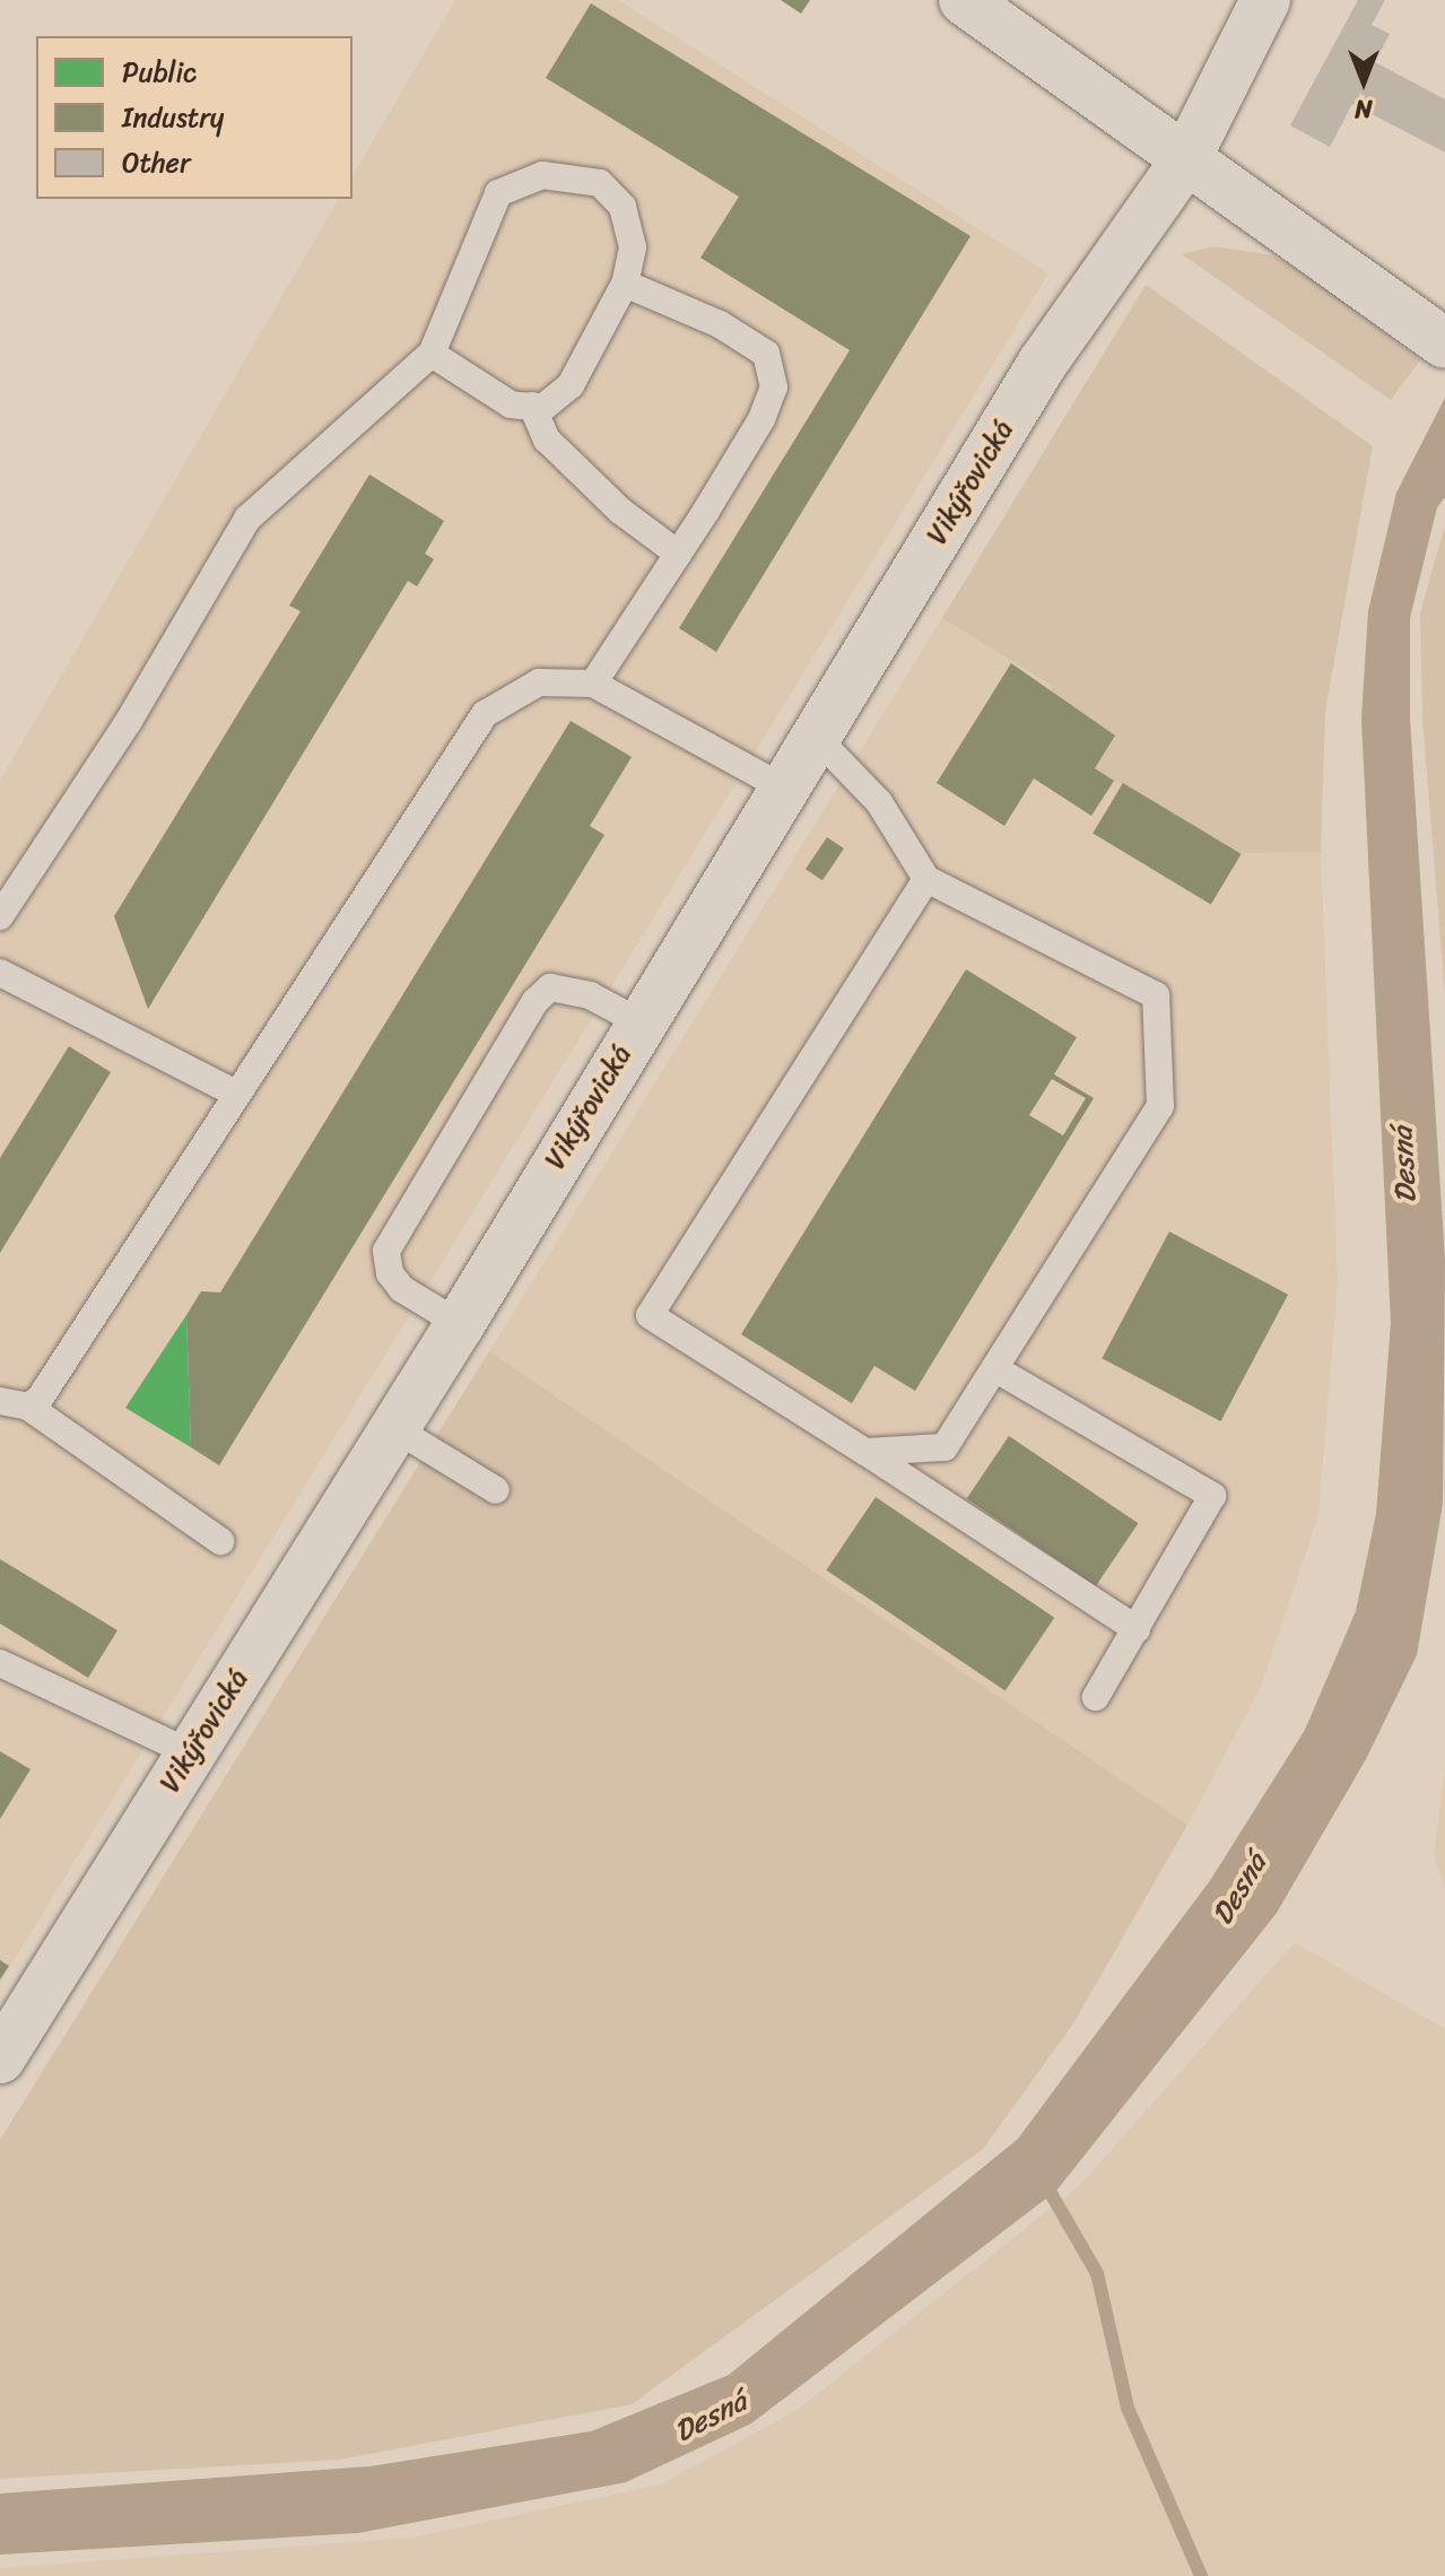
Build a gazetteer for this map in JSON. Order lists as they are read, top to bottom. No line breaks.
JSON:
{"streets":{"street":["Vikýřovická"]},"water":["Desná"],"legend":["Public","Industry","Other"],"north":"bottom"}
